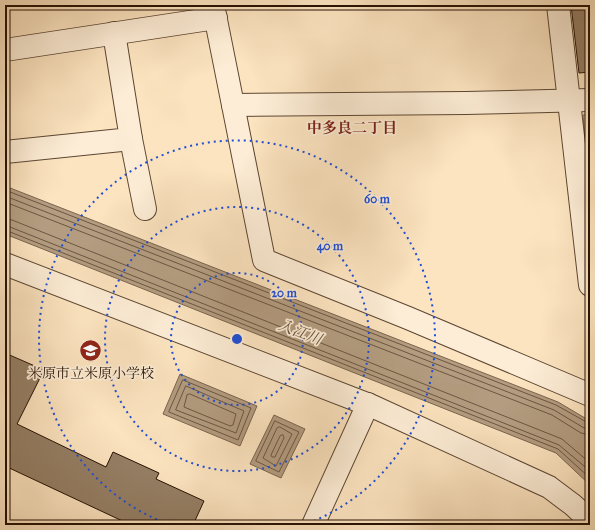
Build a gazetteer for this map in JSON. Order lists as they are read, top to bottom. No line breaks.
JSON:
{"districts":["中多良二丁目"],"water":["入江川"],"places":{"school or university":["米原市立米原小学校"]},"rings":["60 m","40 m","20 m"]}
